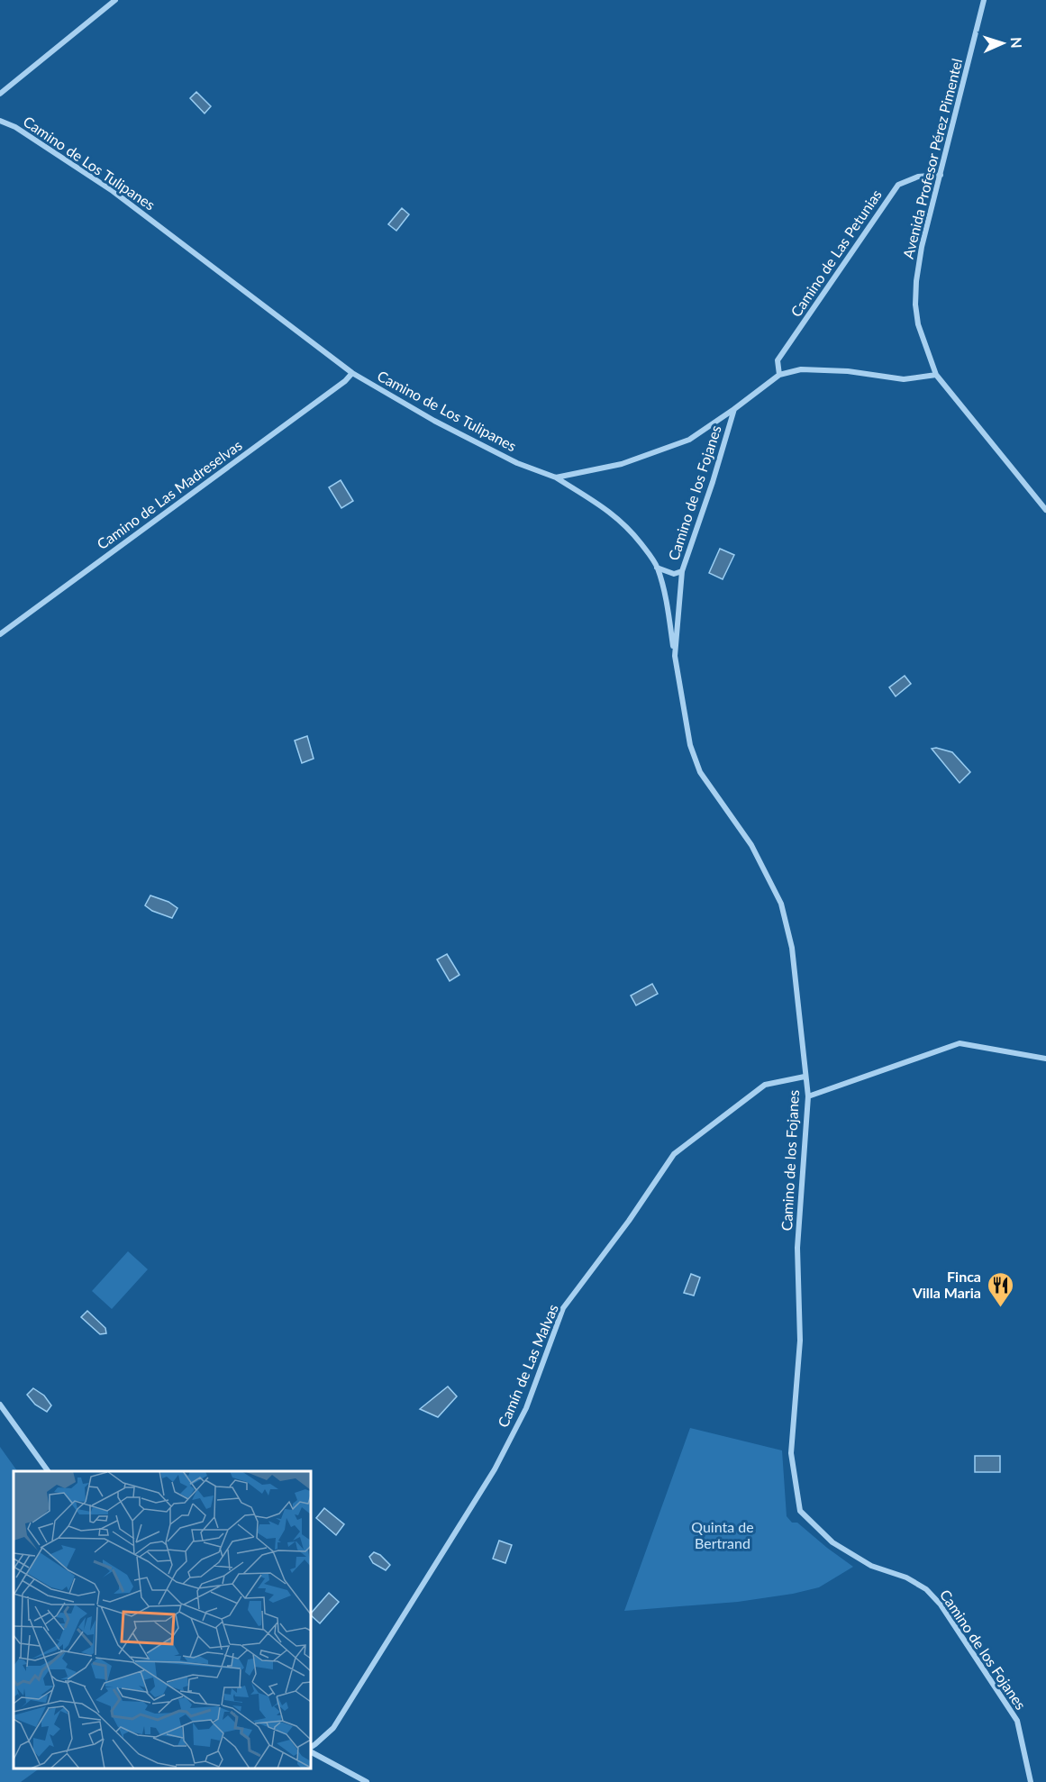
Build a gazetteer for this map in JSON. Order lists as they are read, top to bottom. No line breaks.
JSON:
{"streets":{"street":["Avenida Profesor Pérez Pimentel","Camino de Los Tulipanes","Camino de Las Petunias","Camino de los Fojanes","Camino de Las Madreselvas","Camín de Las Malvas"]},"crossings":[["Avenida Profesor Pérez Pimentel","Camino de Las Petunias"],["Camino de Los Tulipanes","Camino de los Fojanes"],["Camino de Los Tulipanes","Camino de Las Madreselvas"],["Camino de los Fojanes","Camín de Las Malvas"]],"parks":["Quinta de Bertrand"],"places":{"restaurant":["Finca Villa Maria"]},"north":"right"}
